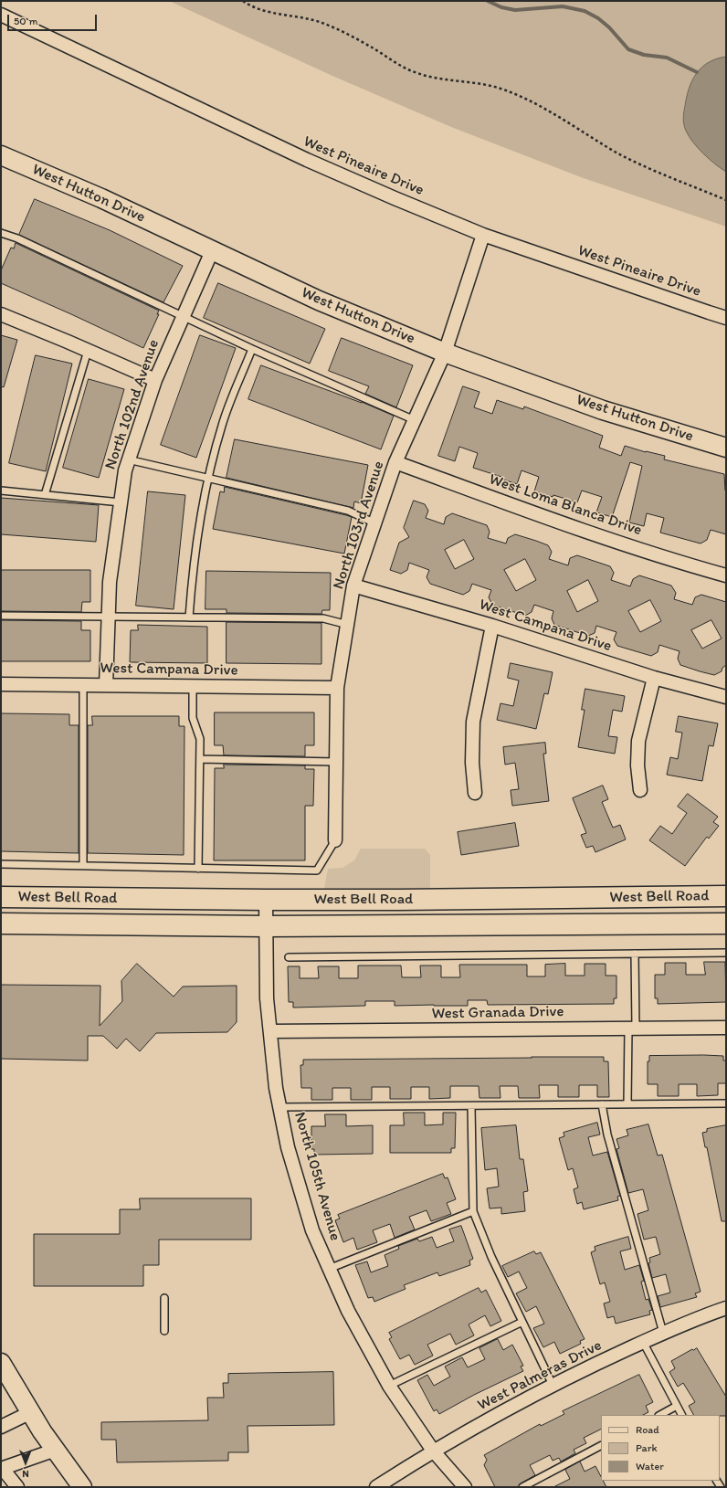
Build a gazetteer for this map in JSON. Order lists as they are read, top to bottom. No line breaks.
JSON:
{"streets":{"main road":["West Bell Road"],"street":["West Pineaire Drive","West Hutton Drive","North 102nd Avenue","West Loma Blanca Drive","North 103rd Avenue","West Campana Drive","West Granada Drive","North 105th Avenue","West Palmeras Drive"]},"crossings":[["West Pineaire Drive","North 103rd Avenue"],["West Hutton Drive","North 102nd Avenue"],["West Hutton Drive","North 103rd Avenue"],["North 102nd Avenue","West Campana Drive"],["West Loma Blanca Drive","North 103rd Avenue"],["North 103rd Avenue","West Campana Drive"],["West Bell Road","North 105th Avenue"],["West Granada Drive","North 105th Avenue"],["North 105th Avenue","West Palmeras Drive"]],"legend":["Road","Park","Water"],"scale_bar":"50 m","north":"bottom"}
